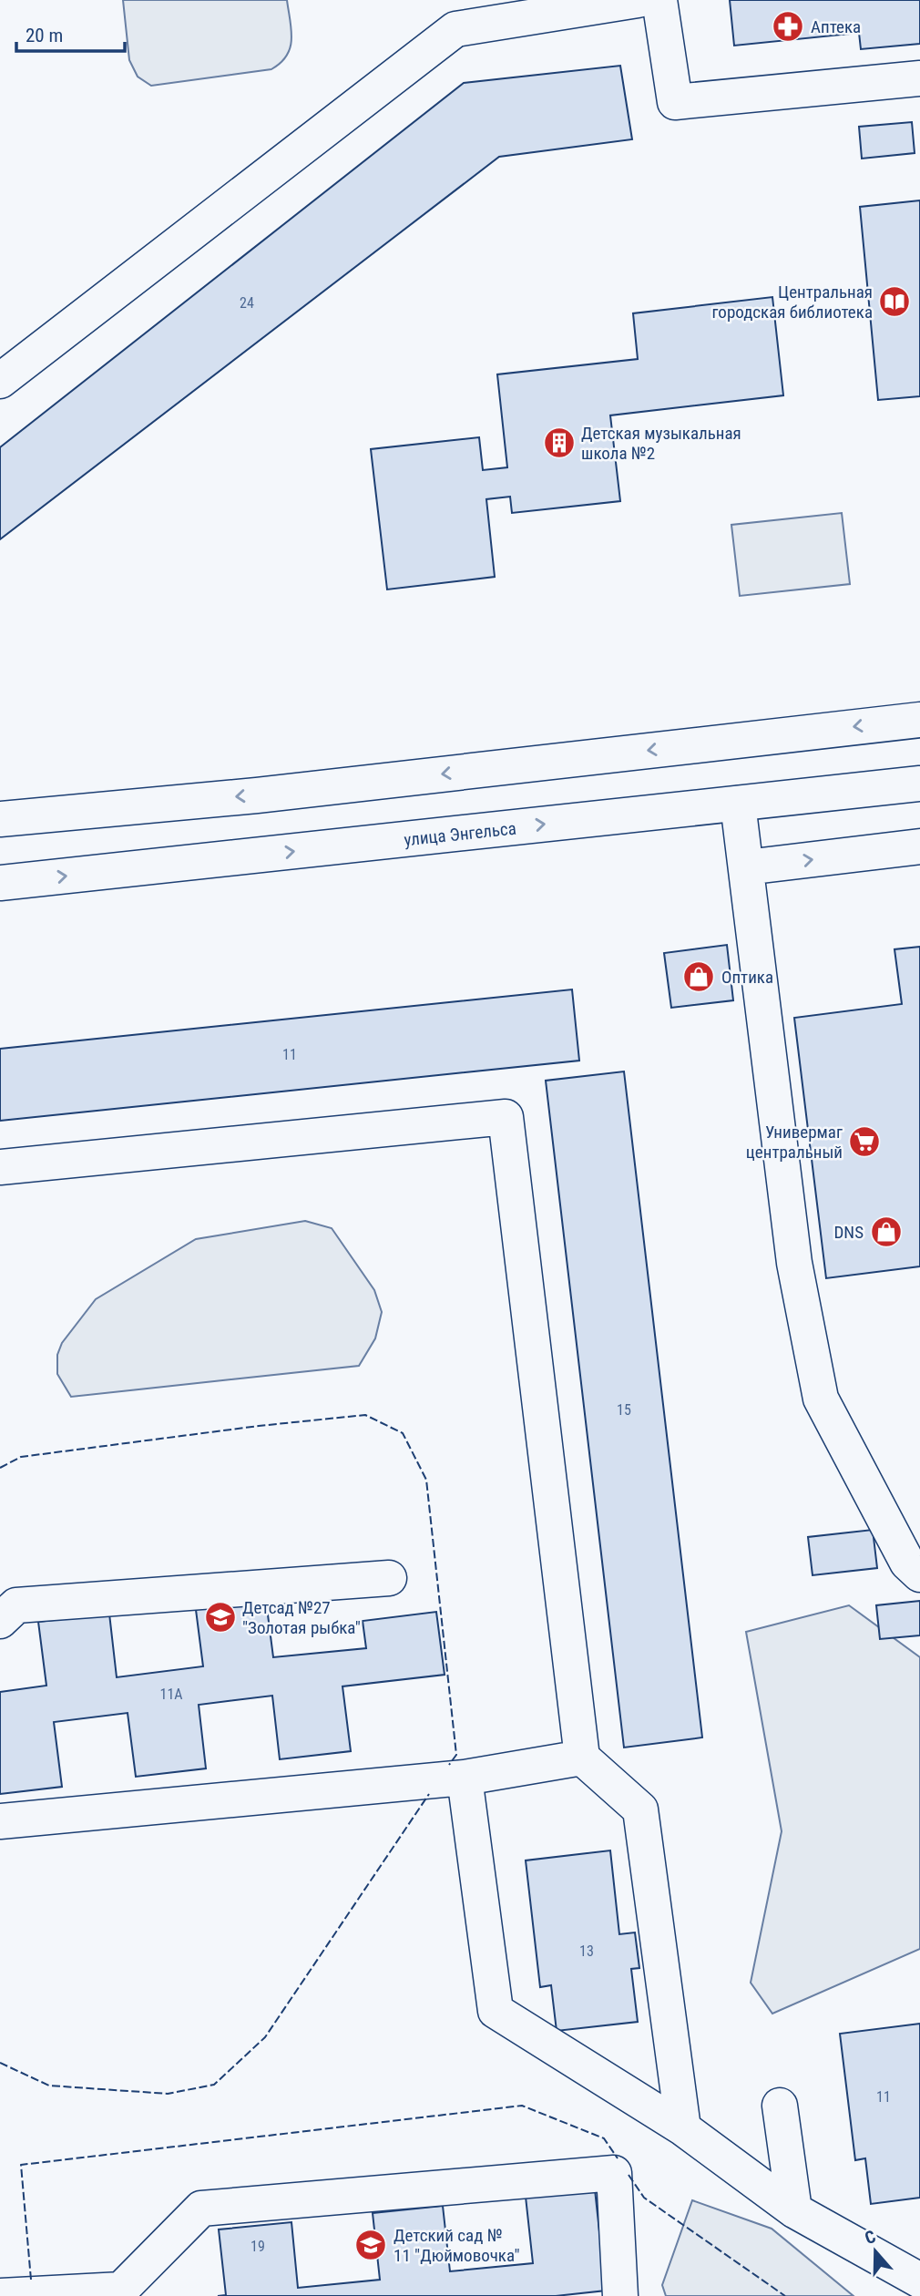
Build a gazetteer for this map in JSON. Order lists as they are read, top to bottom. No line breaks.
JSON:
{"streets":{"main road":["улица Энгельса"]},"places":{"pharmacy":["Аптека"],"library":["Центральная городская библиотека"],"building":["Детская музыкальная школа №2"],"shop":["Оптика","DNS"],"supermarket":["Универмаг центральный"],"school or university":["Детсад №27 \"Золотая рыбка\"","Детский сад № 11 \"Дюймовочка\""]},"house_numbers":["24","11","15","11А","13","11","19"],"scale_bar":"20 m","north":"top"}
